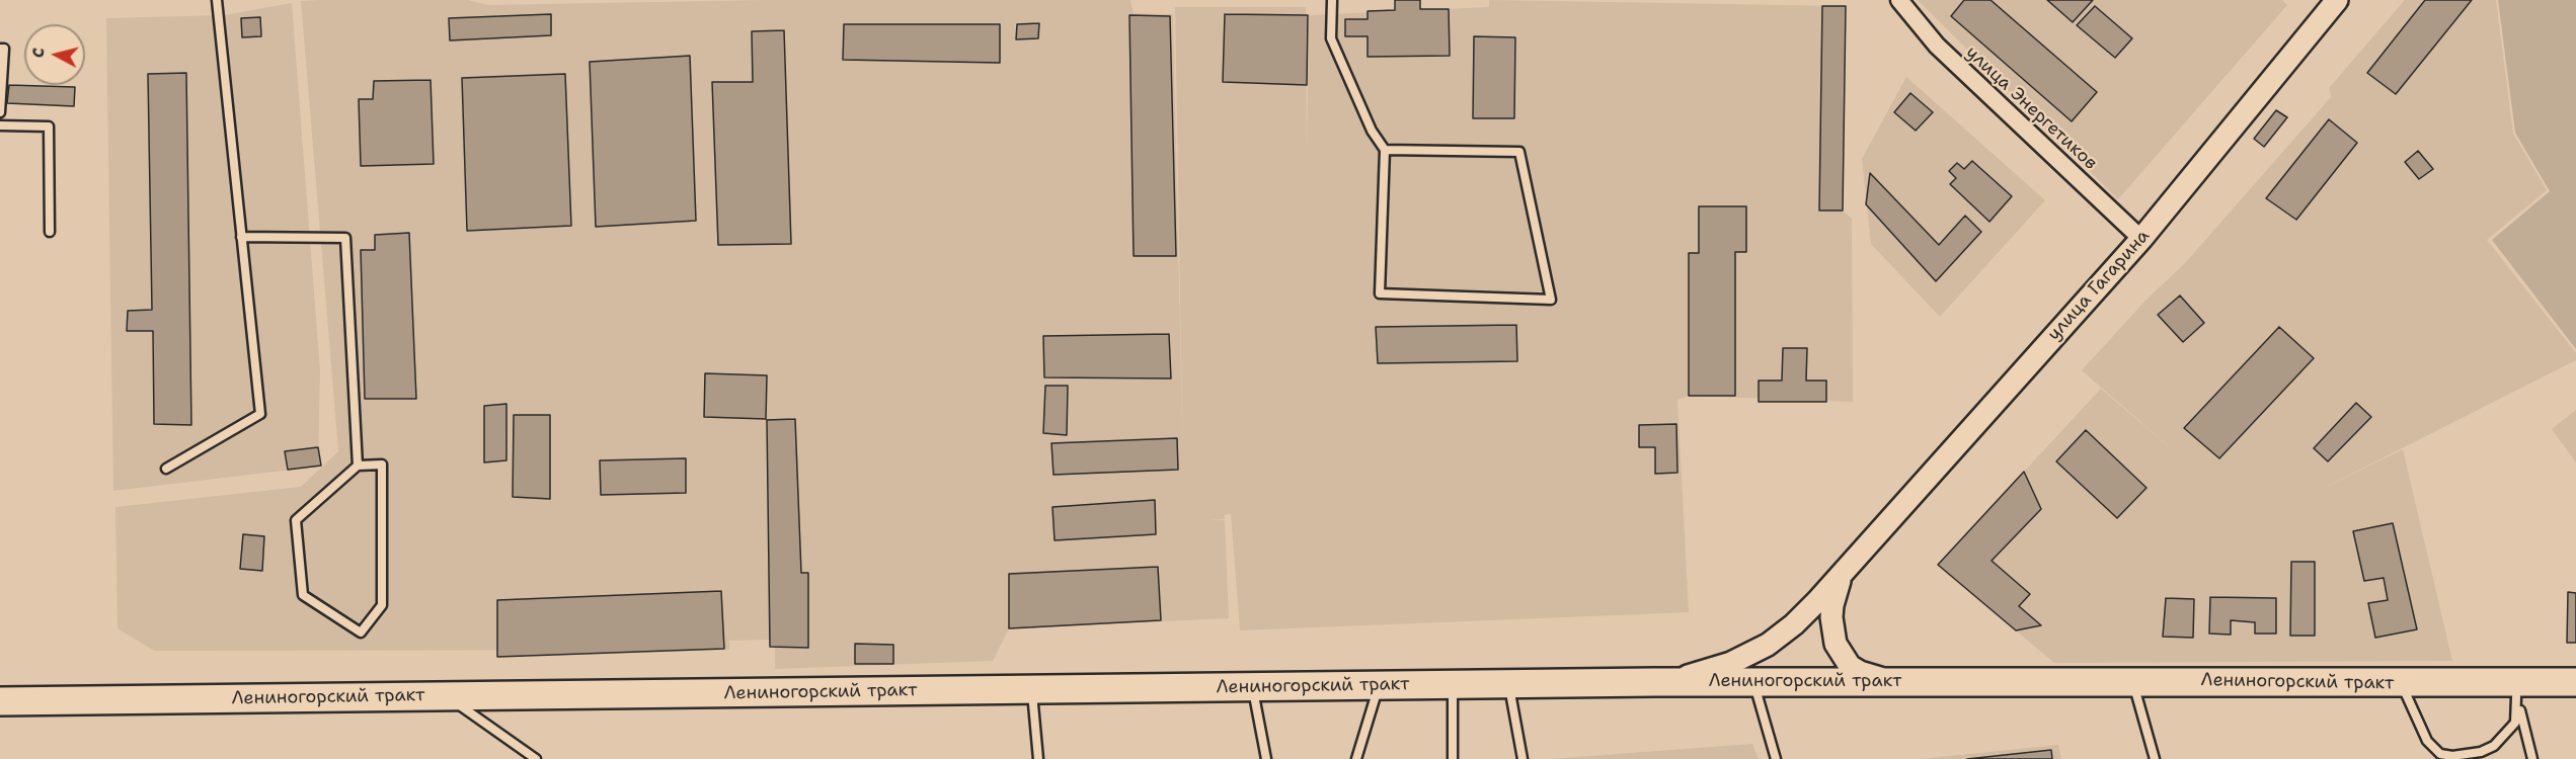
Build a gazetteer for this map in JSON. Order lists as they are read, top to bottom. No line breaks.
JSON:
{"streets":{"main road":["Лениногорский тракт"],"street":["улица Энергетиков","улица Гагарина"]},"crossings":[["улица Энергетиков","улица Гагарина"],["улица Гагарина","Лениногорский тракт"]],"north":"left"}
